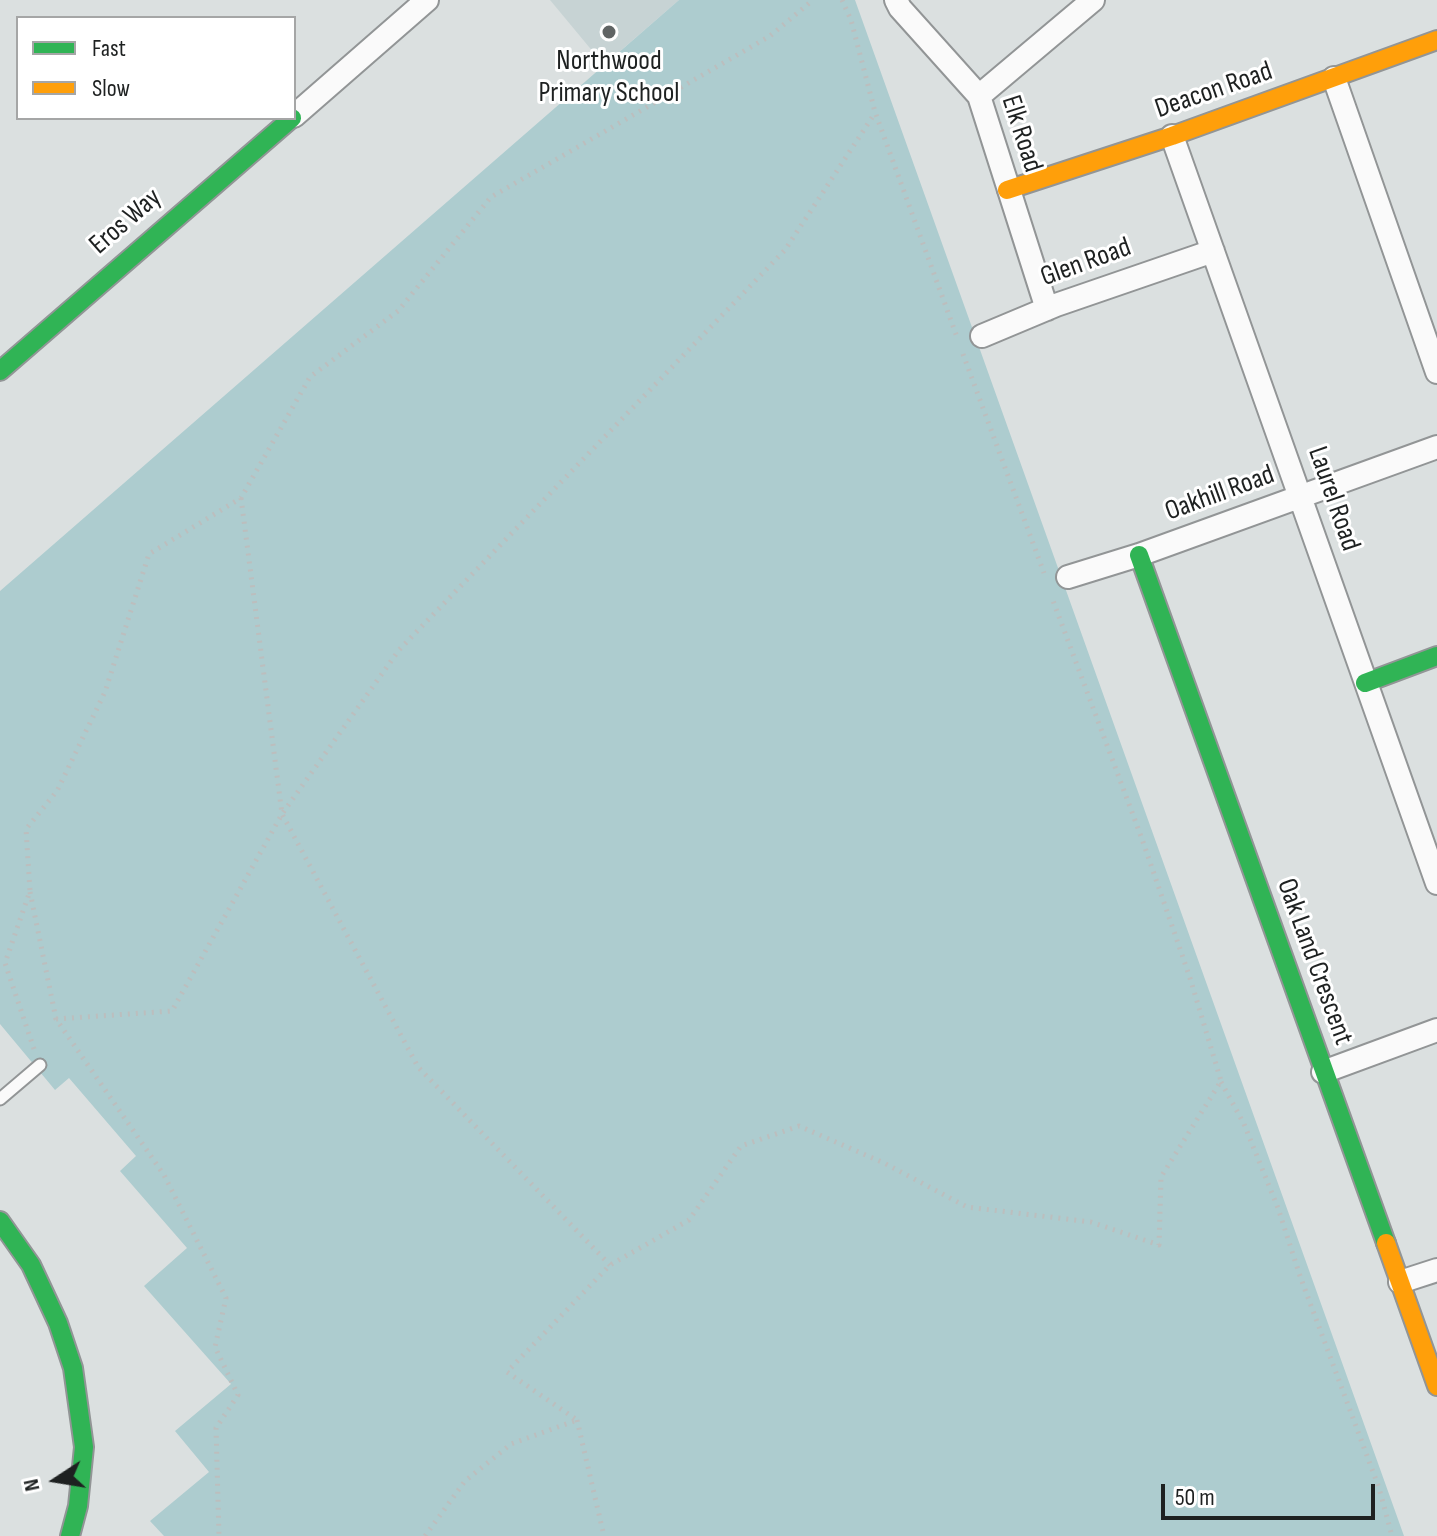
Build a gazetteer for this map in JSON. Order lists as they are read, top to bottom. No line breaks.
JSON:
{"streets":{"street":["Deacon Road","Elk Road","Eros Way","Glen Road","Oakhill Road","Laurel Road","Oak Land Crescent"]},"crossings":[["Deacon Road","Elk Road"],["Deacon Road","Laurel Road"],["Elk Road","Glen Road"],["Glen Road","Laurel Road"],["Oakhill Road","Laurel Road"],["Oakhill Road","Oak Land Crescent"]],"places":["Northwood Primary School"],"legend":["Fast","Slow"],"scale_bar":"50 m","north":"left"}
